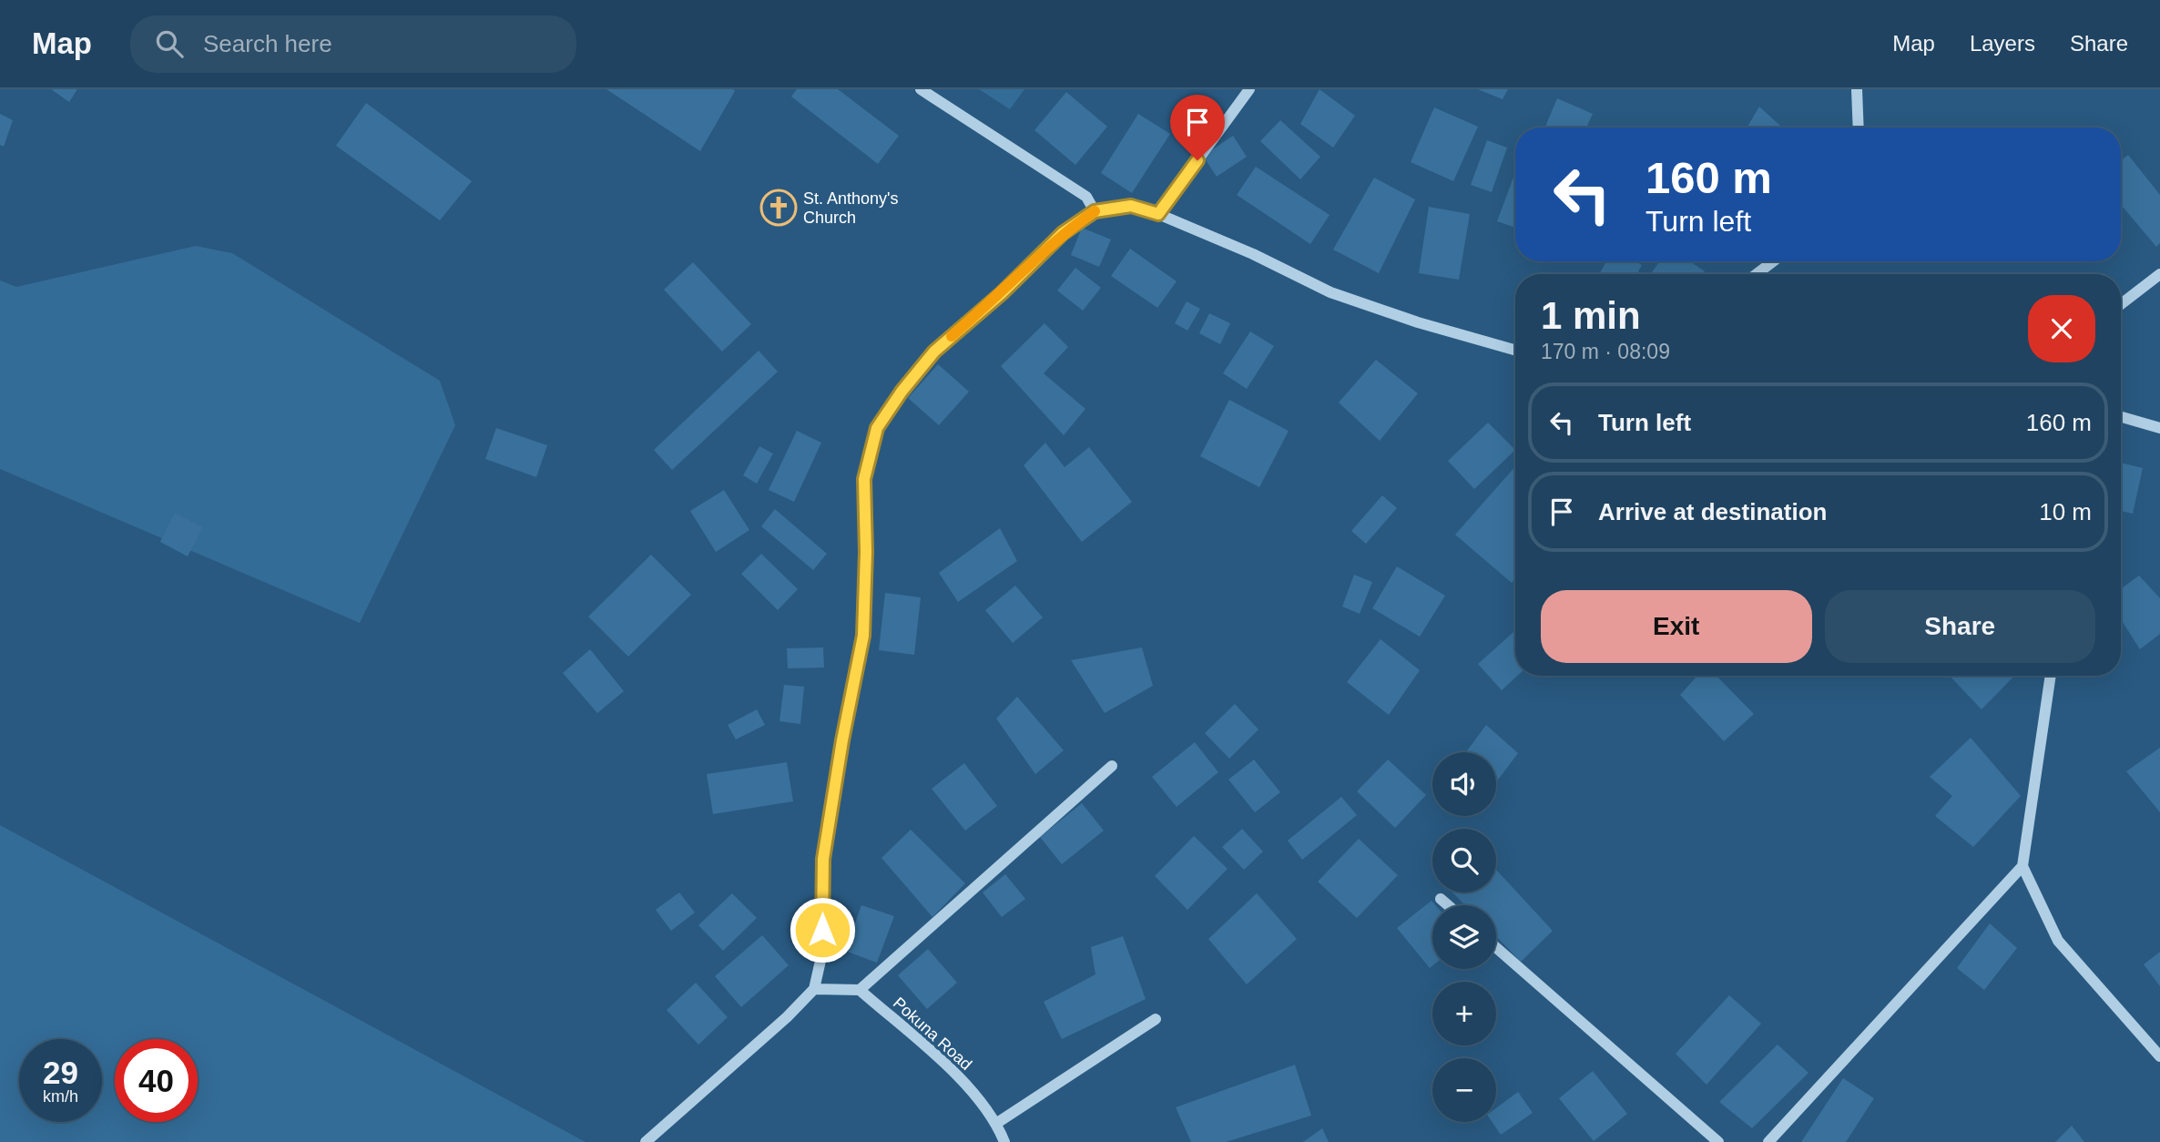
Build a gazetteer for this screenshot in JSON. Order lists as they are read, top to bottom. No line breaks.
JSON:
{"streets":{"street":["Pokuna Road"]},"places":{"church":["St. Anthony's Church"]},"page":{"header":"Map","search":"Search here","nav":["Map","Layers","Share"],"turn":["160 m","Turn left"],"heading":["1 min","170 m · 08:09"],"list":[{"name":"Turn left","value":"160 m"},{"name":"Arrive at destination","value":"10 m"}],"buttons":["Exit","Share"],"map_buttons":["+","−"],"speed":"29 km/h","limit":"40"}}
